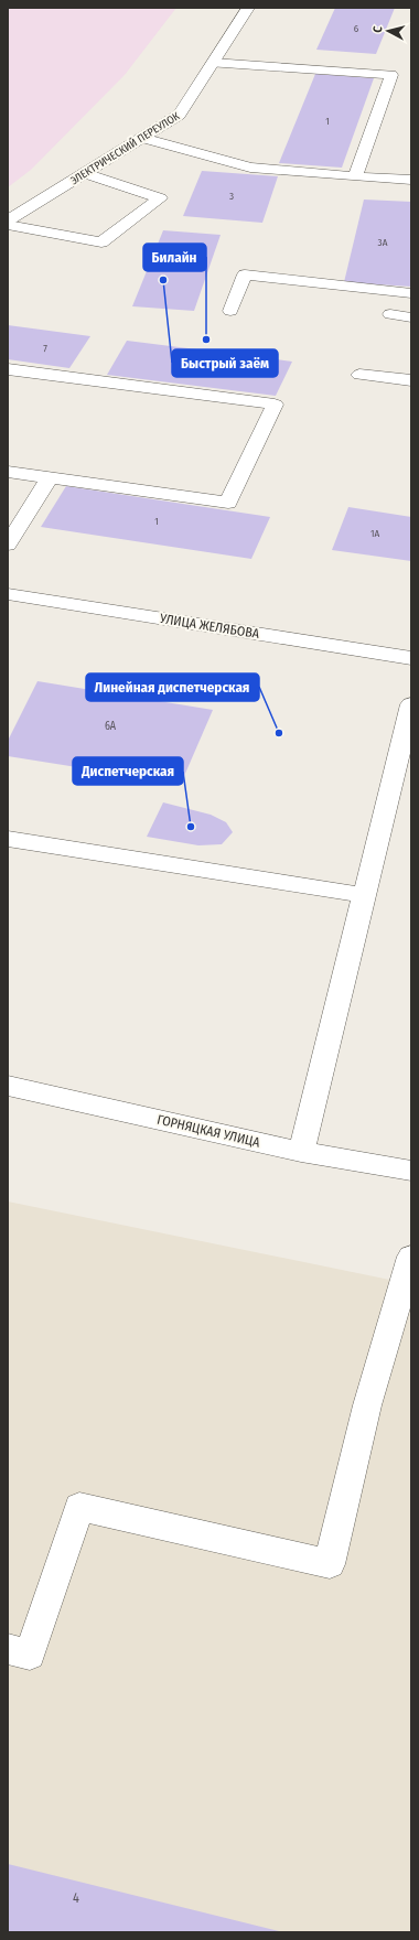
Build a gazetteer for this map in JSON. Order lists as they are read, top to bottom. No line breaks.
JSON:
{"streets":{"main road":["ЭЛЕКТРИЧЕСКИЙ ПЕРЕУЛОК","УЛИЦА ЖЕЛЯБОВА","ГОРНЯЦКАЯ УЛИЦА"]},"places":["Быстрый заём","Билайн","Линейная диспетчерская","Диспетчерская"],"house_numbers":["6","1","3","3А","7","1","1А","6А","4"],"north":"left"}
